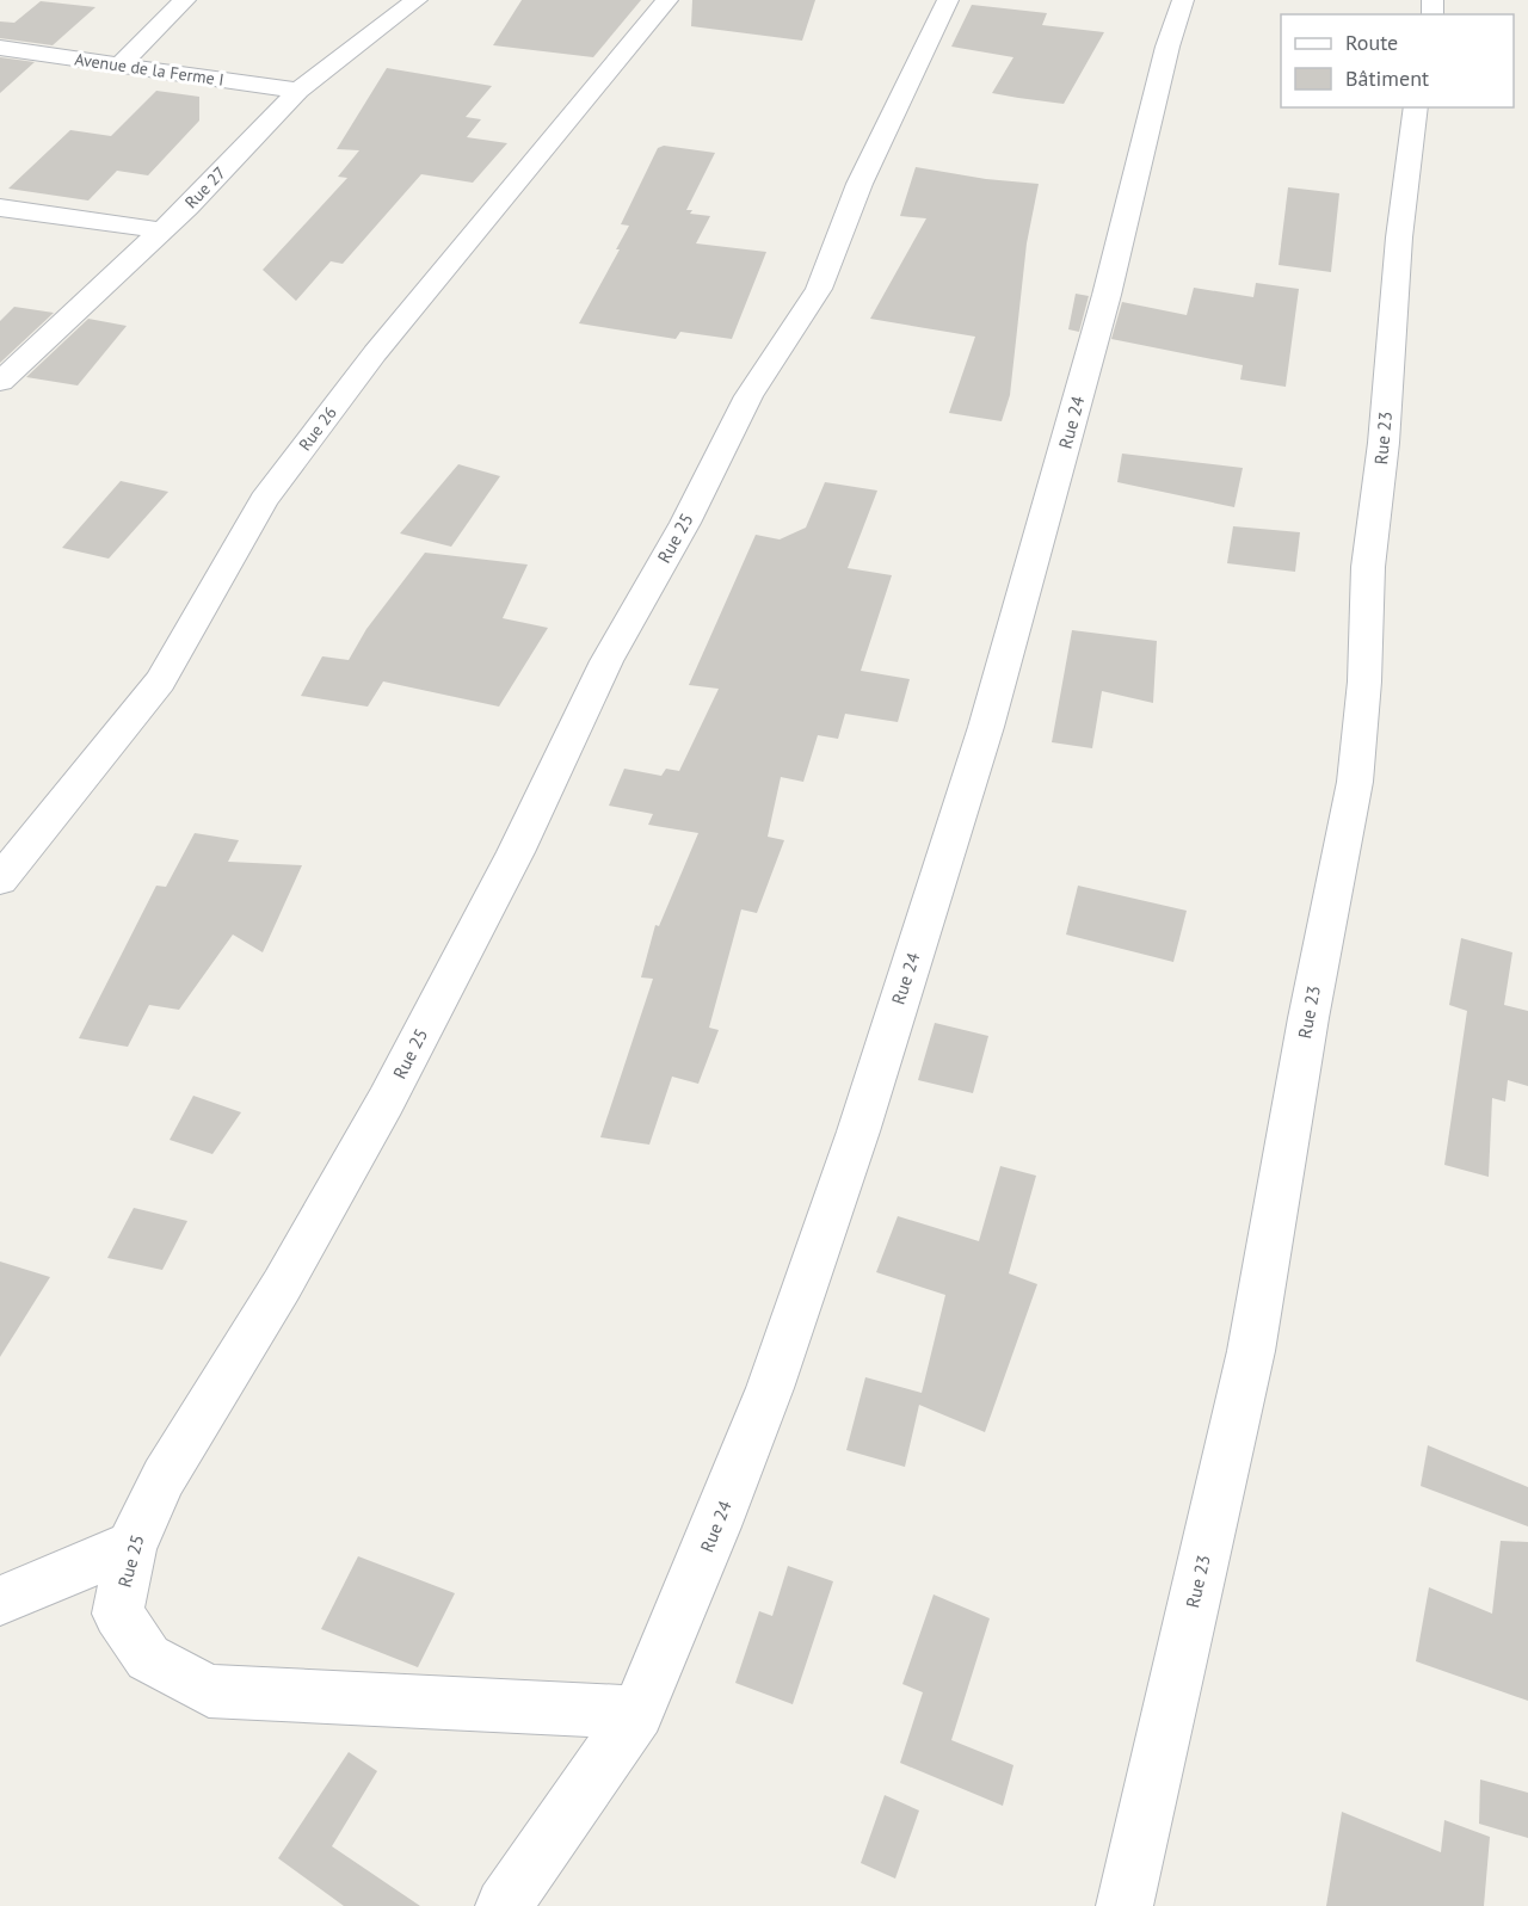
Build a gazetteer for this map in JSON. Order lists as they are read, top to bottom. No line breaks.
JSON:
{"streets":{"street":["Avenue de la Ferme I","Rue 27","Rue 24","Rue 26","Rue 23","Rue 25"]},"crossings":[["Avenue de la Ferme I","Rue 27"],["Rue 24","Rue 25"]],"legend":["Route","Bâtiment"]}
